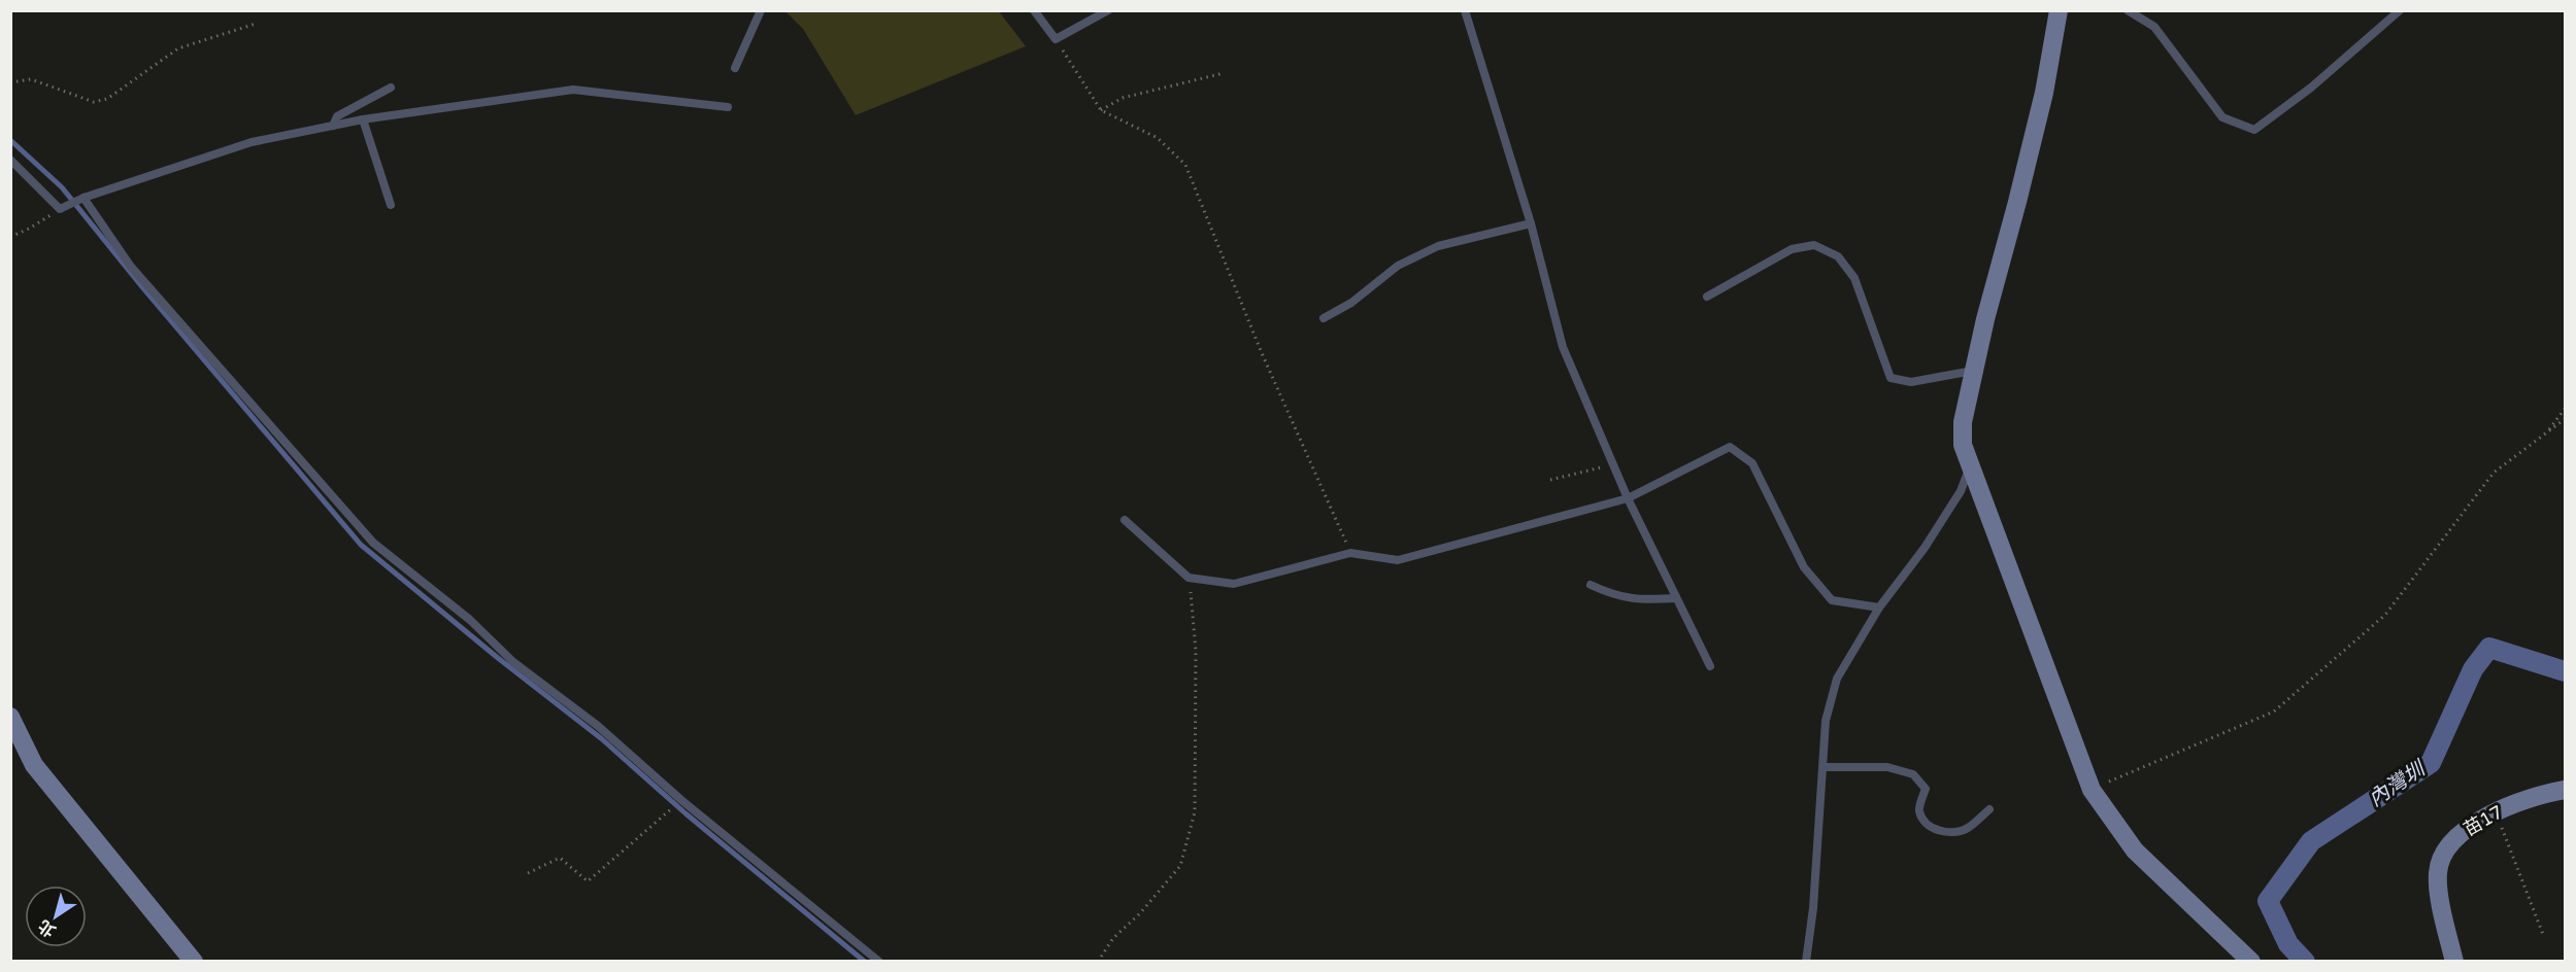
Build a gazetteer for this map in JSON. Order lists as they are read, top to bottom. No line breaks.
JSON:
{"streets":{"street":["苗17"]},"water":["內灣圳"],"north":"bottom left"}
